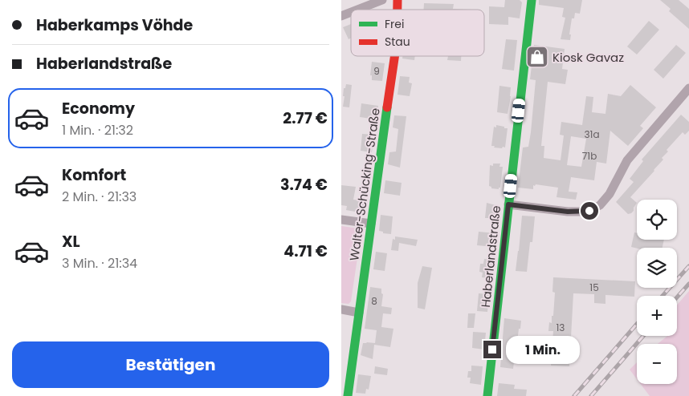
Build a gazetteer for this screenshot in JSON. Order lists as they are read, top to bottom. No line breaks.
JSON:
{"streets":{"street":["Walter-Schücking-Straße","Haberlandstraße"]},"places":{"shop":["Kiosk Gavaz"]},"house_numbers":["9","31a","71b","15","8","13"],"legend":["Frei","Stau"],"page":{"banner":["Haberkamps Vöhde","Haberlandstraße"],"list":[{"name":"Economy","note":"1 Min. · 21:32","value":"2.77 €"},{"name":"Komfort","note":"2 Min. · 21:33","value":"3.74 €"},{"name":"XL","note":"3 Min. · 21:34","value":"4.71 €"}],"map_buttons":["+","−"],"buttons":"Bestätigen","bubble":"1 Min."}}
